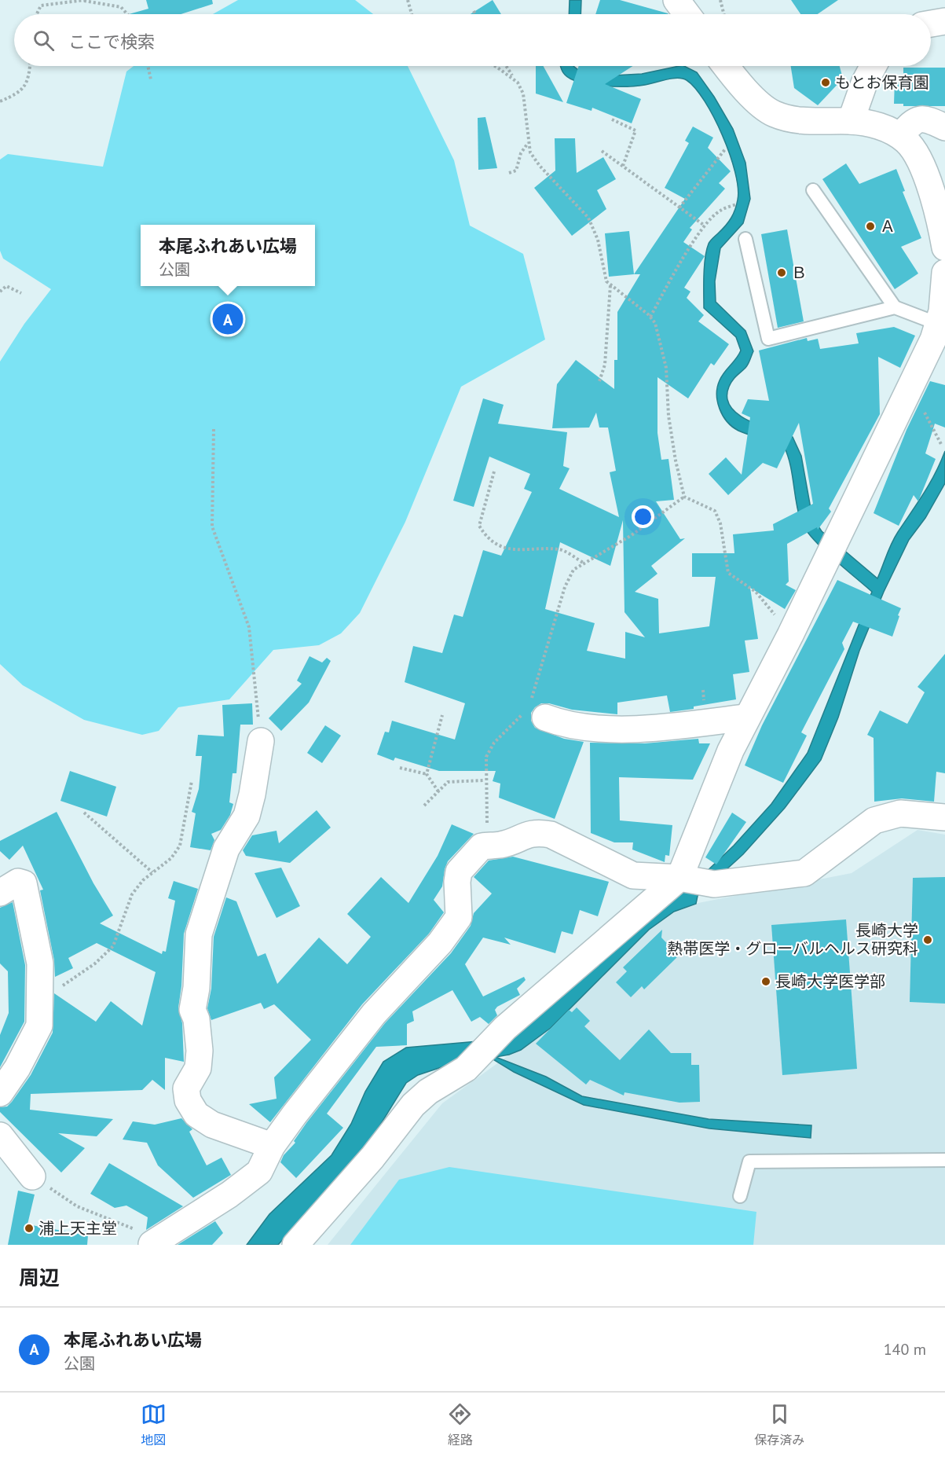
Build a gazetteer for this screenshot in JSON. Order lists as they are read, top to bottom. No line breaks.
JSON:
{"places":["もとお保育園","Ａ","Ｂ","長崎大学 熱帯医学・グローバルヘルス研究科","長崎大学医学部","浦上天主堂"],"page":{"search":"ここで検索","popup":["本尾ふれあい広場","公園"],"pins":"A","heading":"周辺","list":[{"mark":"A","name":"本尾ふれあい広場","note":"公園","value":"140 m"}],"nav":["地図","経路","保存済み"]}}
